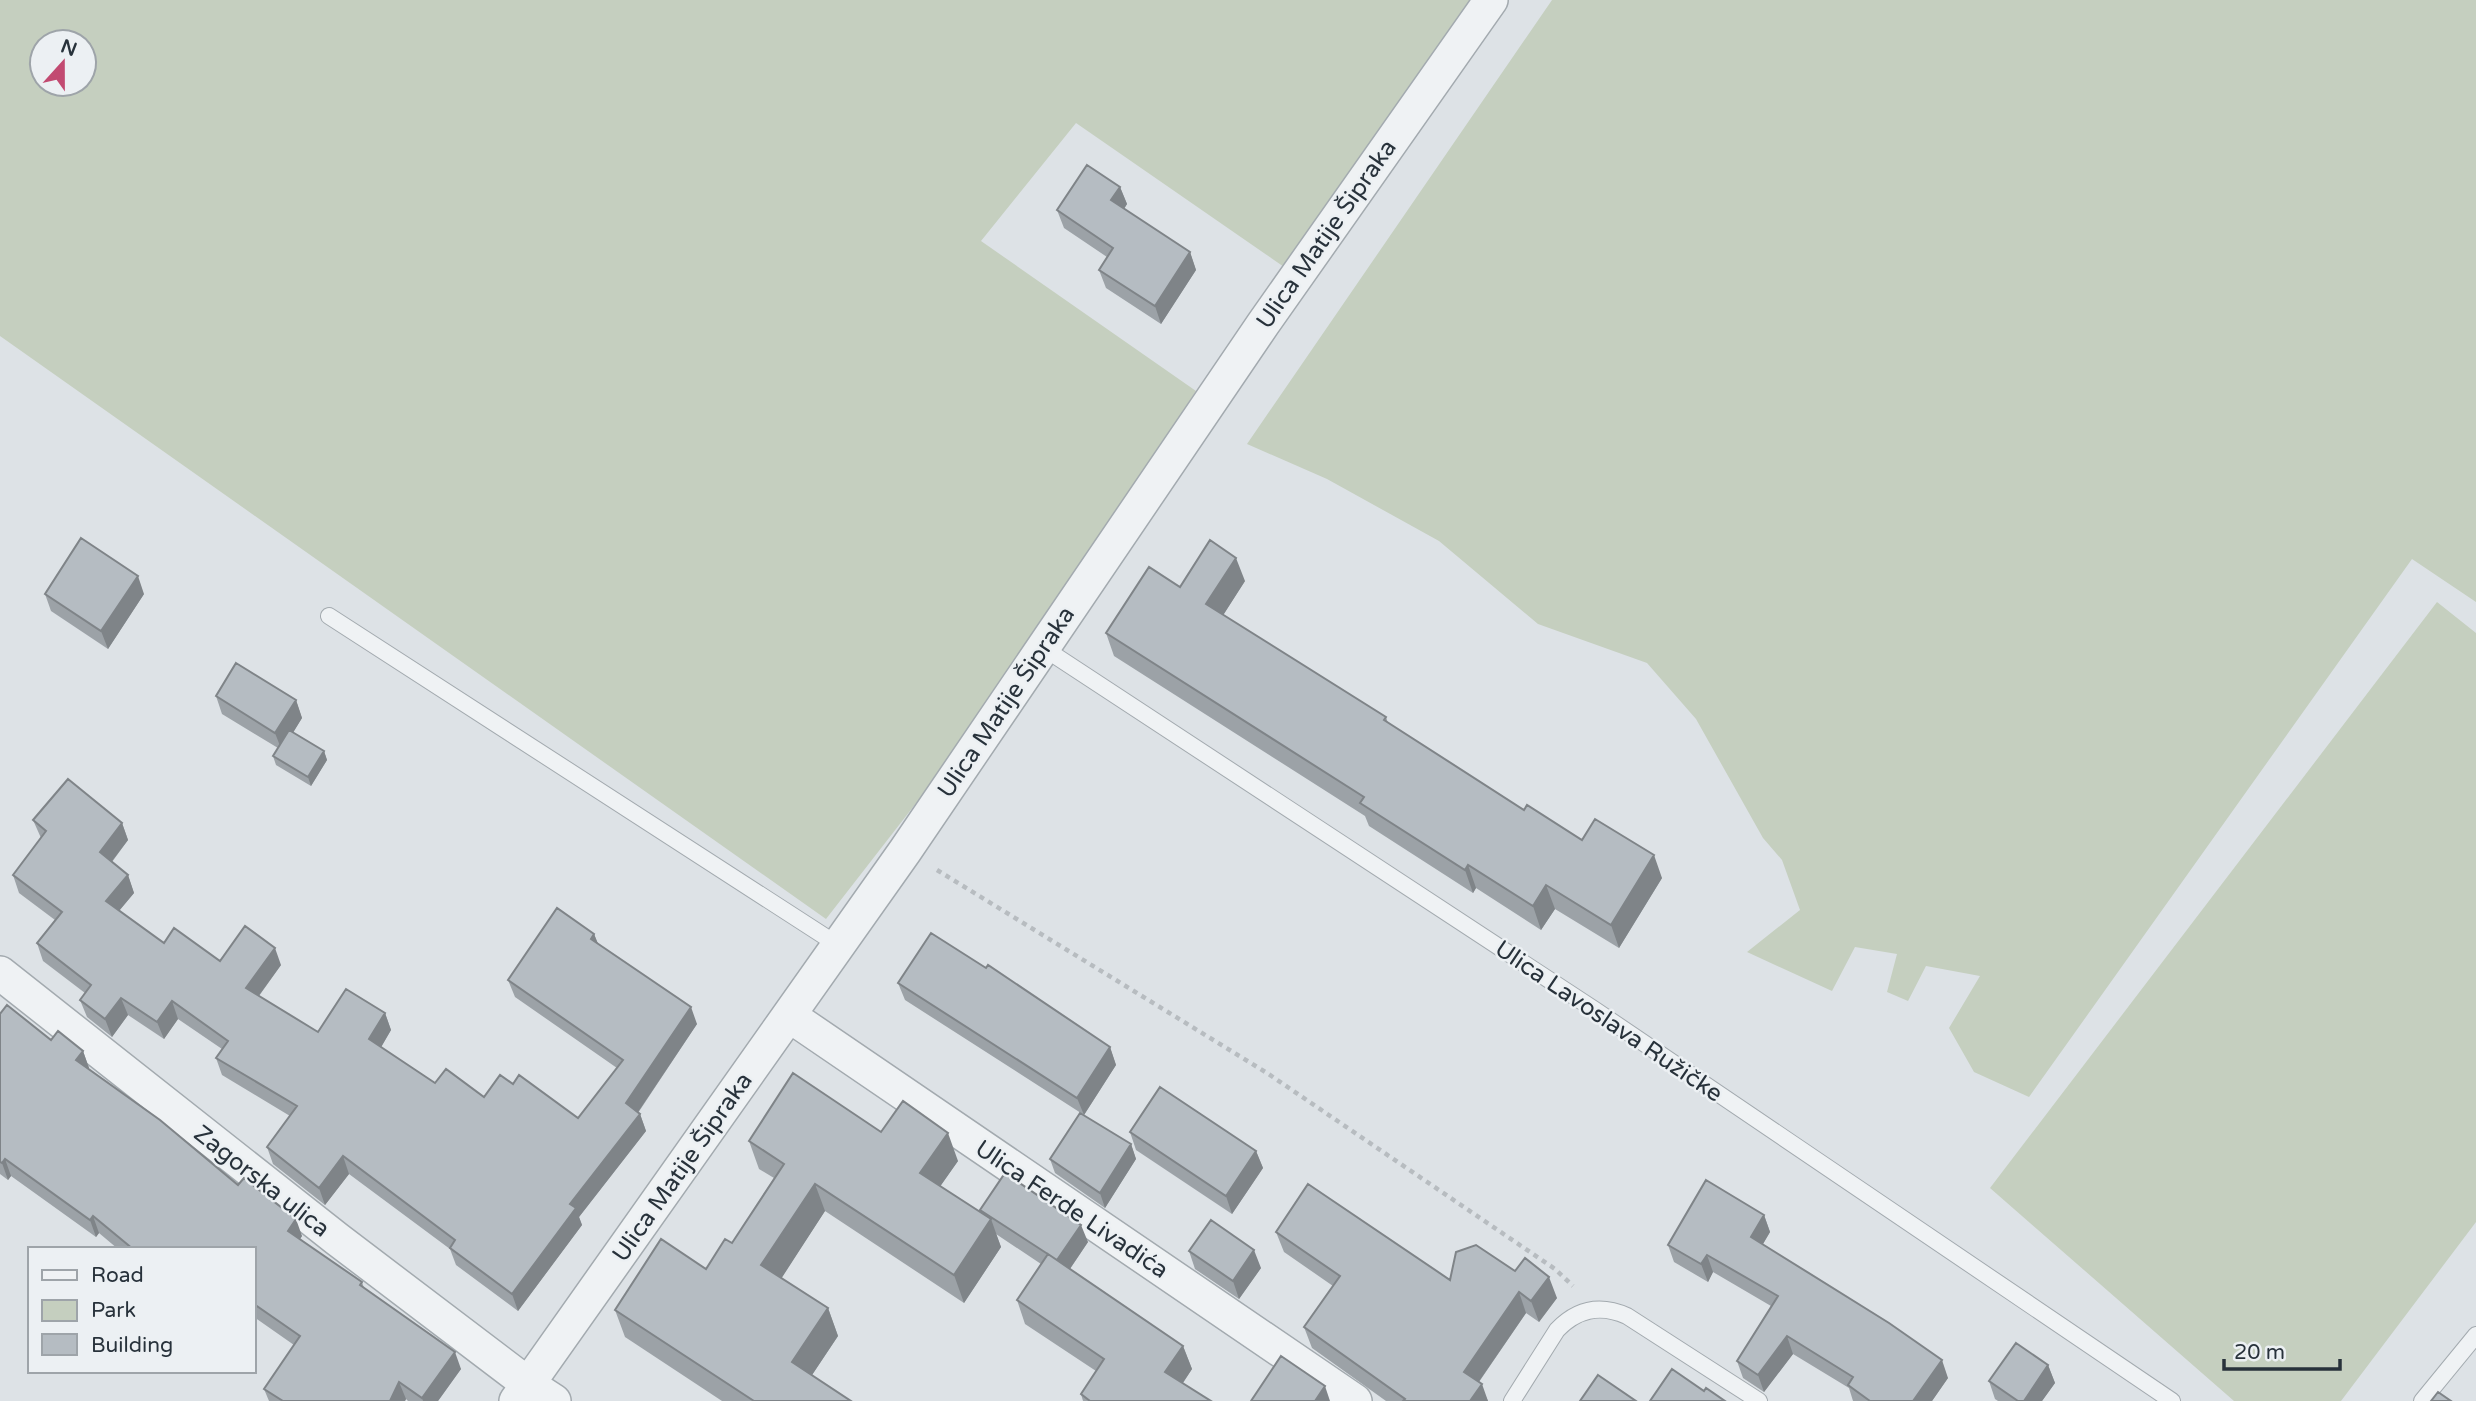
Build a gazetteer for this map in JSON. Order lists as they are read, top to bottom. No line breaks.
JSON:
{"streets":{"street":["Ulica Matije Šipraka","Zagorska ulica","Ulica Ferde Livadića"],"lane":["Ulica Lavoslava Ružičke"]},"crossings":[["Ulica Matije Šipraka","Ulica Lavoslava Ružičke"],["Ulica Matije Šipraka","Zagorska ulica"],["Ulica Matije Šipraka","Ulica Ferde Livadića"]],"legend":["Road","Park","Building"],"scale_bar":"20 m","north":"top"}
